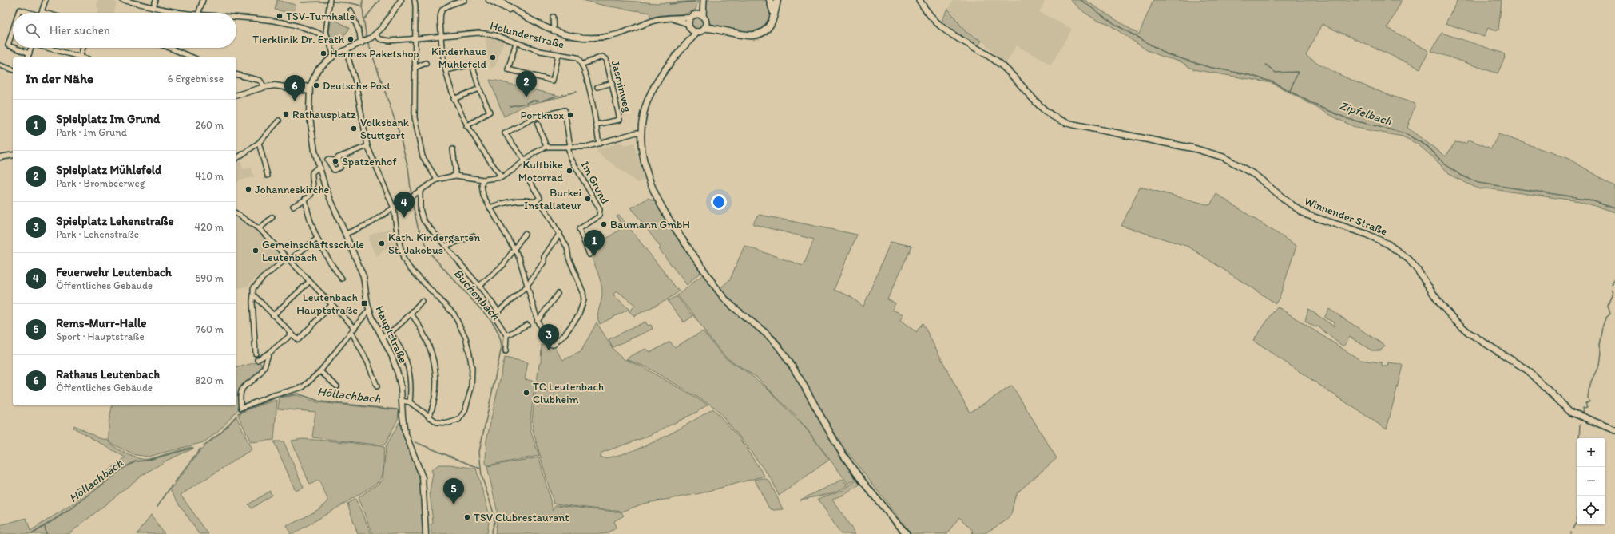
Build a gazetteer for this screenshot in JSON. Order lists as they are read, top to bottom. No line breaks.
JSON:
{"streets":{"main road":["Winnender Straße"],"street":["Holunderstraße","Jasminweg","Im Grund","Hauptstraße"]},"crossings":[["Holunderstraße","Jasminweg"]],"water":["Zipfelbach","Buchenbach","Höllachbach"],"places":{"other":["TSV-Turnhalle","Tierklinik Dr. Erath","Hermes Paketshop","Kinderhaus Mühlefeld","Deutsche Post","Rathausplatz","Portknox","Volksbank Stuttgart","Spatzenhof","Kultbike Motorrad","Johanneskirche","Burkei Installateur","Baumann GmbH","Kath. Kindergarten St. Jakobus","Gemeinschaftsschule Leutenbach","TC Leutenbach Clubheim","TSV Clubrestaurant"],"transit":["Leutenbach Hauptstraße"]},"page":{"search":"Hier suchen","heading":["In der Nähe","6 Ergebnisse"],"pins":["2","6","4","1","3","5"],"list":[{"mark":"1","name":"Spielplatz Im Grund","note":"Park · Im Grund","value":"260 m"},{"mark":"2","name":"Spielplatz Mühlefeld","note":"Park · Brombeerweg","value":"410 m"},{"mark":"3","name":"Spielplatz Lehenstraße","note":"Park · Lehenstraße","value":"420 m"},{"mark":"4","name":"Feuerwehr Leutenbach","note":"Öffentliches Gebäude","value":"590 m"},{"mark":"5","name":"Rems-Murr-Halle","note":"Sport · Hauptstraße","value":"760 m"},{"mark":"6","name":"Rathaus Leutenbach","note":"Öffentliches Gebäude","value":"820 m"}],"map_buttons":["+","−"]}}
